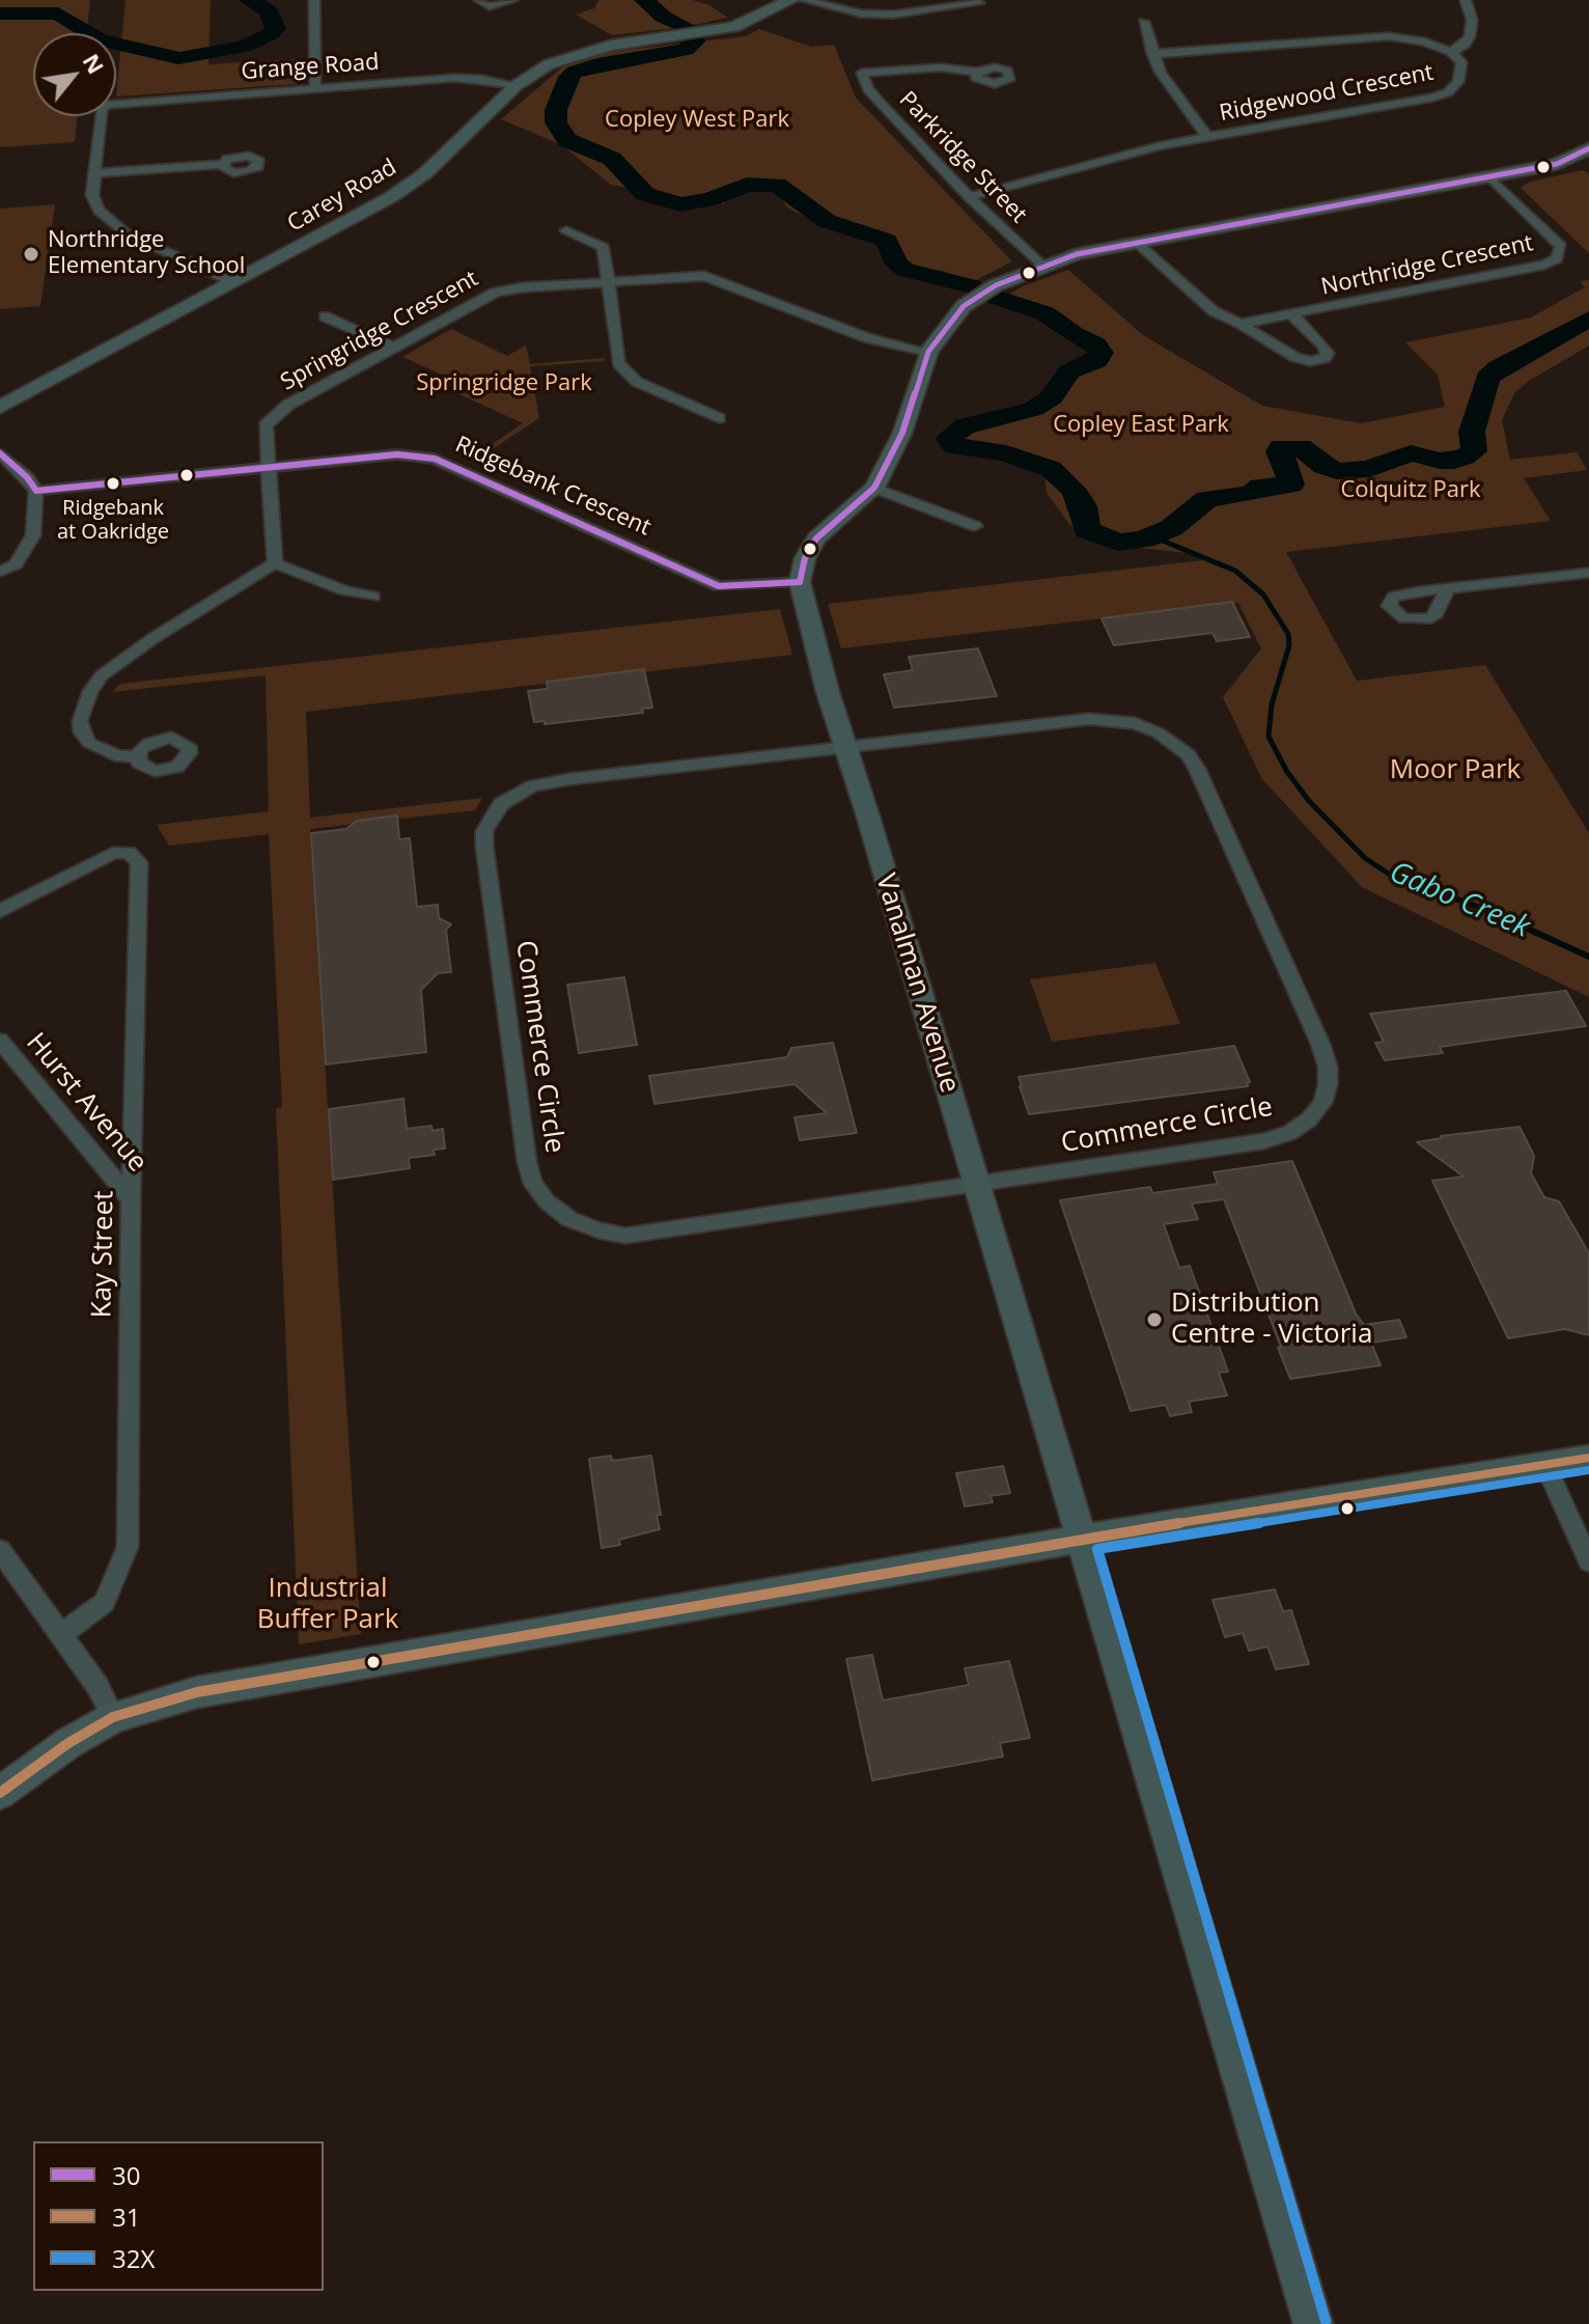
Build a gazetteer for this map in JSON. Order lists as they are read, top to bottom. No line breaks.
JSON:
{"streets":{"street":["Grange Road","Ridgewood Crescent","Parkridge Street","Carey Road","Northridge Crescent","Springridge Crescent","Ridgebank Crescent","Vanalman Avenue","Commerce Circle","Hurst Avenue","Kay Street"]},"crossings":[["Grange Road","Carey Road"],["Ridgewood Crescent","Parkridge Street"],["Springridge Crescent","Ridgebank Crescent"],["Ridgebank Crescent","Vanalman Avenue"],["Vanalman Avenue","Commerce Circle"],["Hurst Avenue","Kay Street"]],"water":["Gabo Creek"],"parks":["Copley West Park","Springridge Park","Copley East Park","Colquitz Park","Moor Park","Industrial Buffer Park"],"places":["Northridge Elementary School","Ridgebank at Oakridge","Distribution Centre - Victoria"],"lines":["transit line 30","transit line 31","transit line 32X"],"legend":["30","31","32X"],"north":"top right"}
